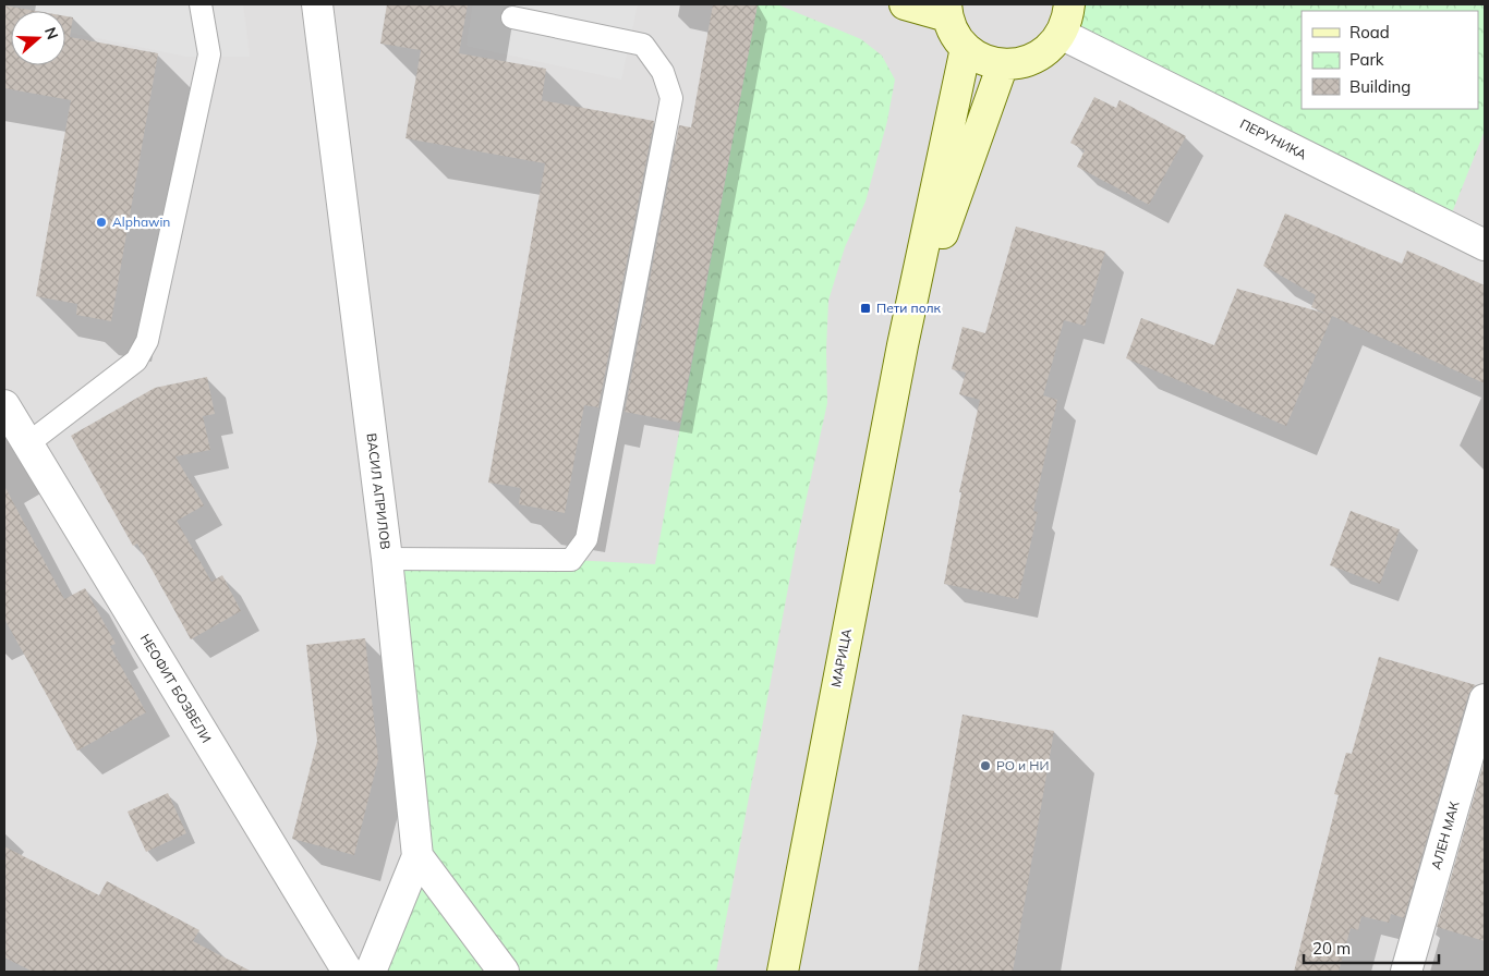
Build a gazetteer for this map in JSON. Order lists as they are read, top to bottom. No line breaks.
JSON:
{"streets":{"main road":["МАРИЦА"],"street":["ПЕРУНИКА","ВАСИЛ АПРИЛОВ","НЕОФИТ БОЗВЕЛИ","АЛЕН МАК"]},"places":{"other":["Alphawin","РО и НИ"],"transit":["Пети полк"]},"legend":["Road","Park","Building"],"scale_bar":"20 m","north":"right"}
